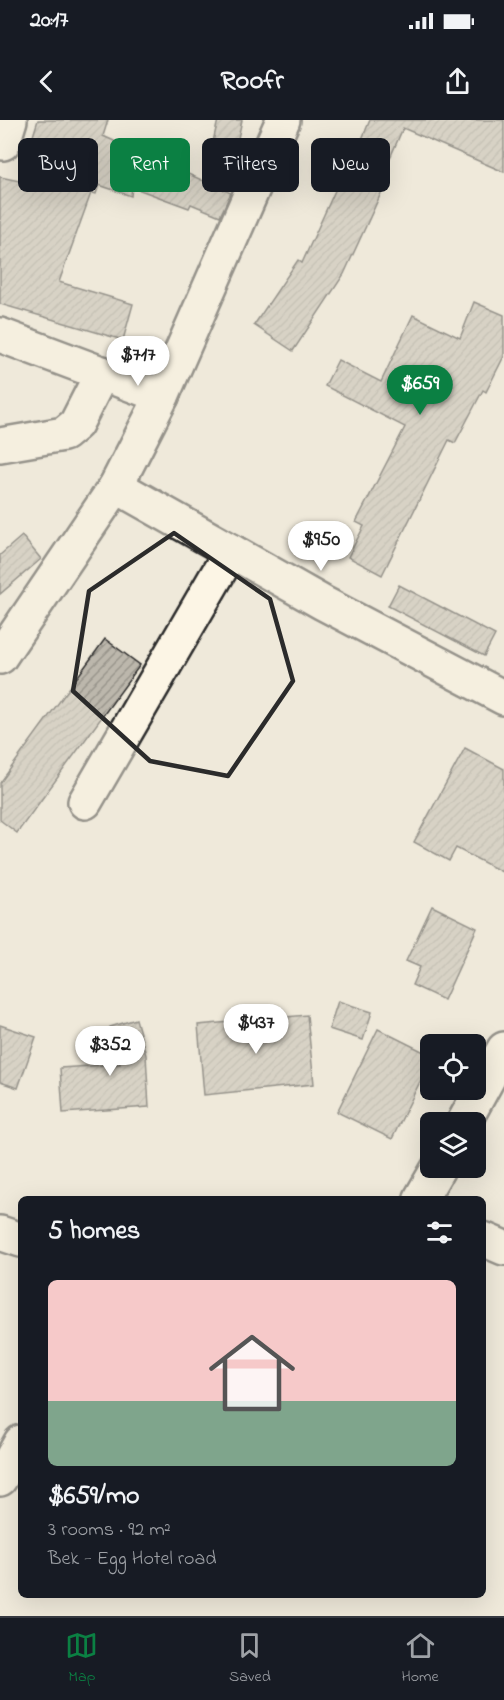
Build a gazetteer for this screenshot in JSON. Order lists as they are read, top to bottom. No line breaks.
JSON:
{"page":{"status":"20:17","header":"Roofr","chip":["Buy","Rent","Filters","New"],"price":["$717","$659","$950","$437","$352"],"heading":"5 homes","list":[{"name":"$659/mo","note":"3 rooms · 92 m² · Bek - Egg Hotel road"}],"tabs":["Map","Saved","Home"]}}
